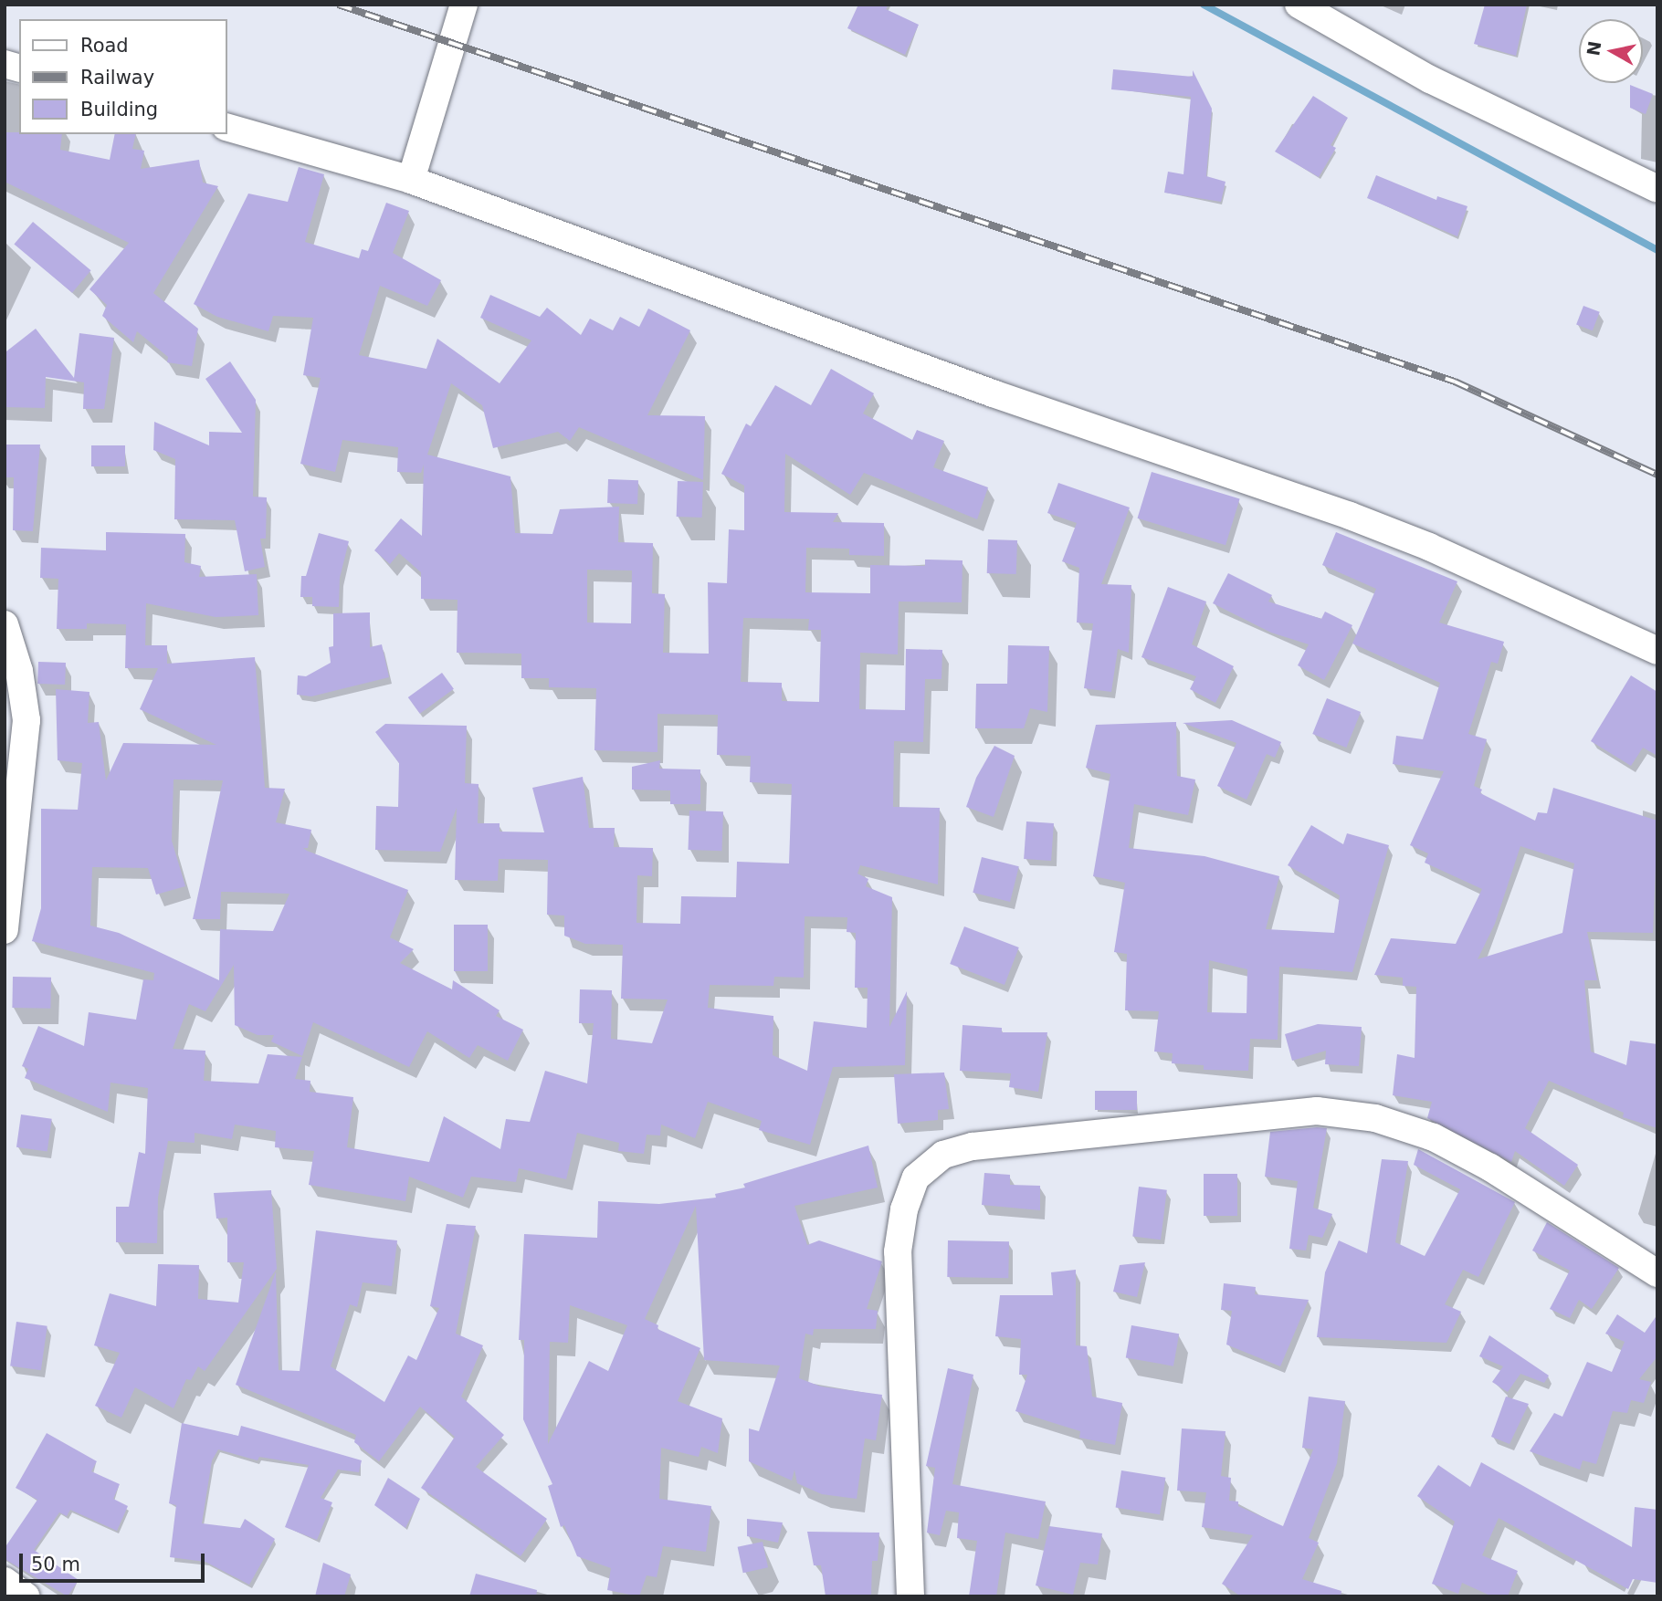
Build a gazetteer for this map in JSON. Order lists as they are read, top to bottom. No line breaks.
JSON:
{"legend":["Road","Railway","Building"],"scale_bar":"50 m","north":"left"}
